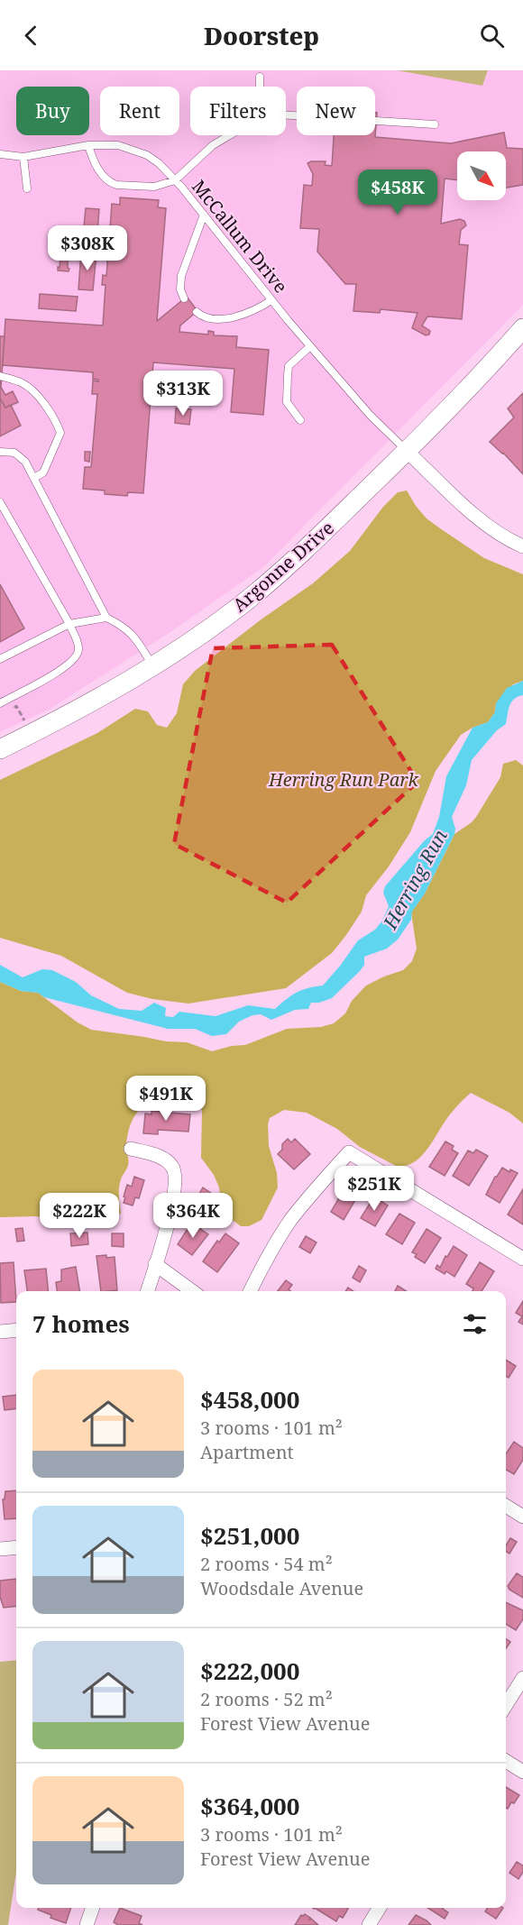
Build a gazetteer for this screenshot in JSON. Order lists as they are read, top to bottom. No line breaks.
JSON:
{"streets":{"main road":["Argonne Drive"],"lane":["McCallum Drive"]},"crossings":[["McCallum Drive","Argonne Drive"]],"water":["Herring Run"],"parks":["Herring Run Park"],"north":"bottom right","page":{"header":"Doorstep","chip":["Buy","Rent","Filters","New"],"price":["$458K","$308K","$313K","$491K","$251K","$222K","$364K"],"heading":"7 homes","list":[{"name":"$458,000","note":"3 rooms · 101 m² · Apartment"},{"name":"$251,000","note":"2 rooms · 54 m² · Woodsdale Avenue"},{"name":"$222,000","note":"2 rooms · 52 m² · Forest View Avenue"},{"name":"$364,000","note":"3 rooms · 101 m² · Forest View Avenue"}]}}
